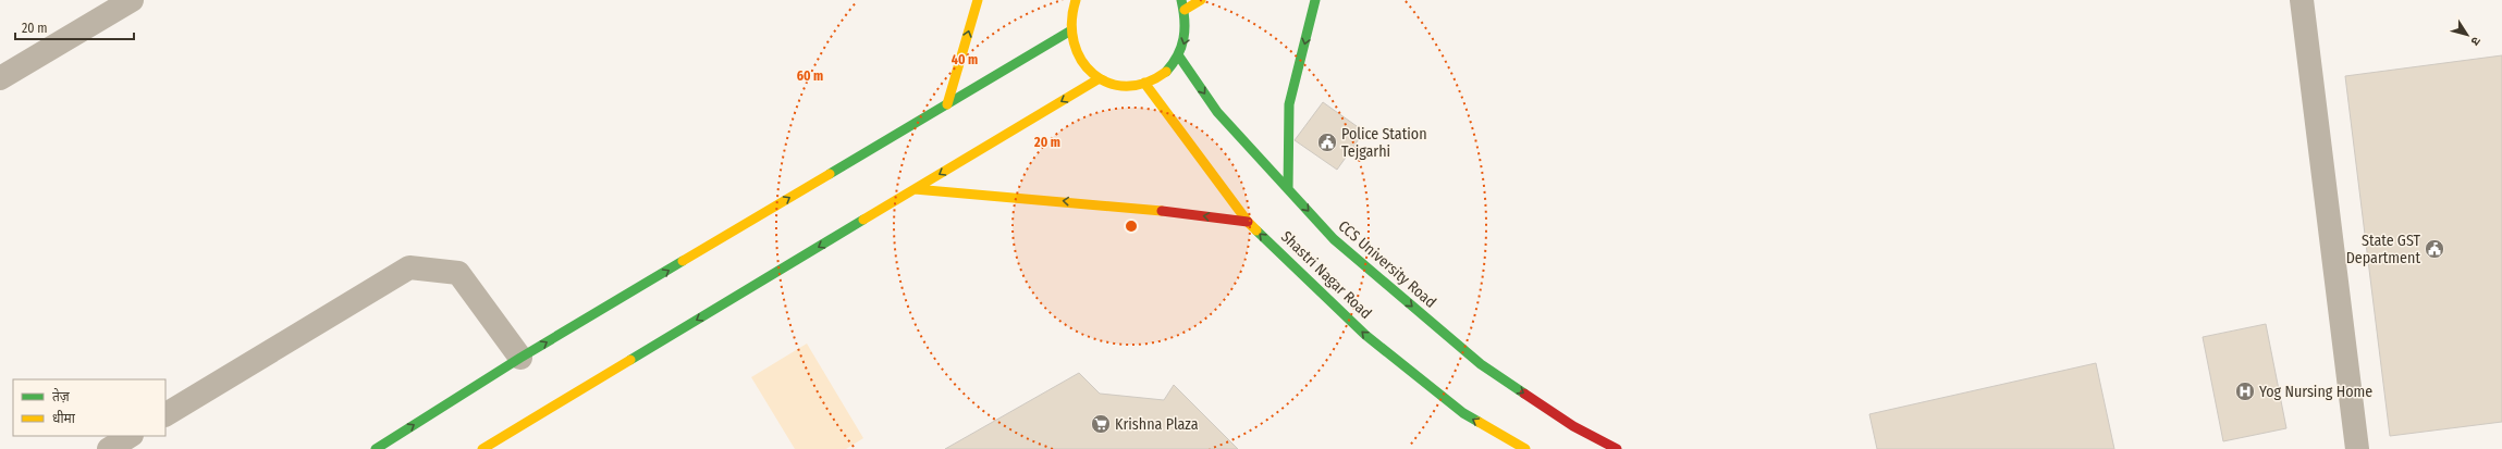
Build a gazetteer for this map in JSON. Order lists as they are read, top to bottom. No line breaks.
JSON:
{"streets":{"main road":["CCS University Road","Shastri Nagar Road"]},"one_way":["CCS University Road","Shastri Nagar Road"],"places":{"public building":["Police Station Tejgarhi","State GST Department"],"hospital":["Yog Nursing Home"],"supermarket":["Krishna Plaza"]},"legend":["तेज़","धीमा"],"scale_bar":"20 m","north":"bottom right","rings":["40 m","60 m","20 m"]}
